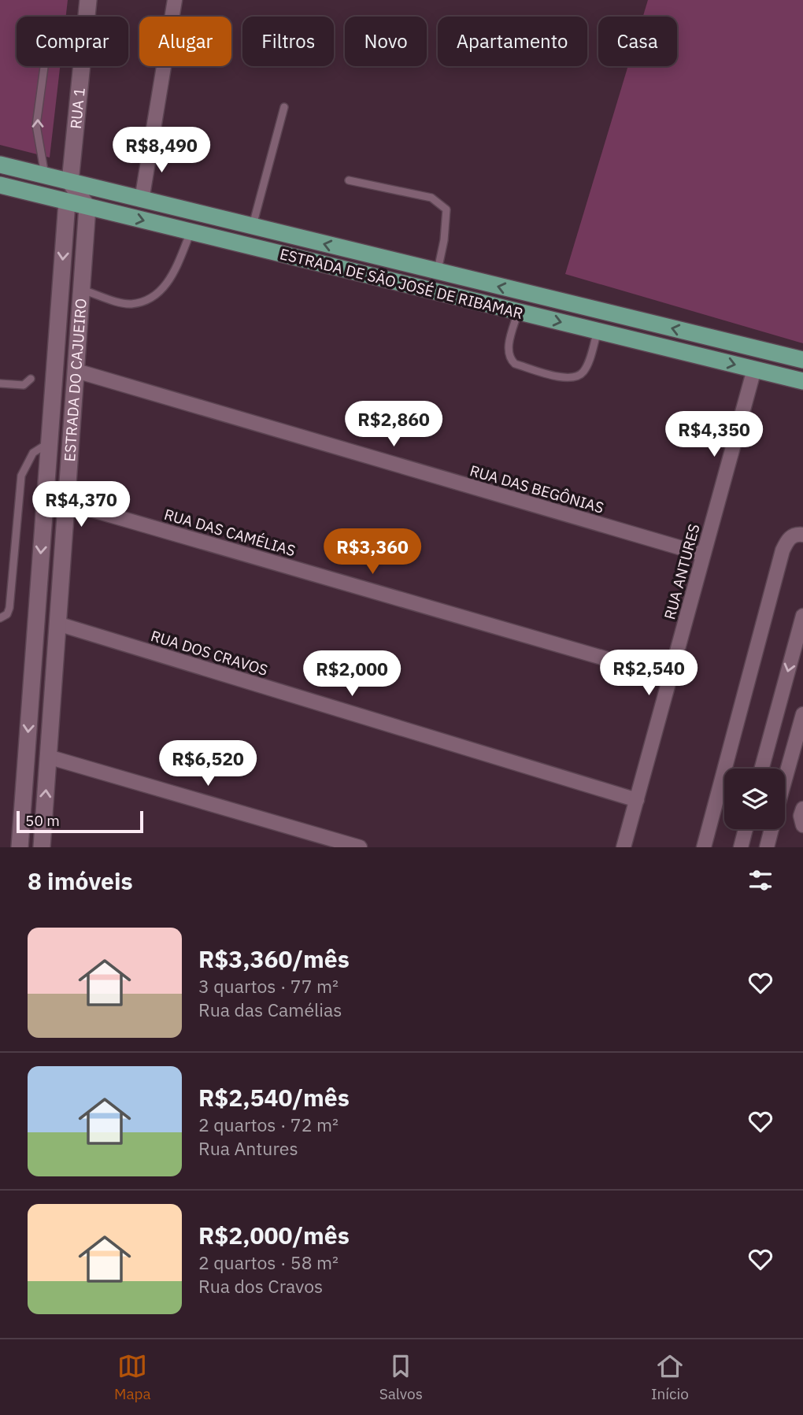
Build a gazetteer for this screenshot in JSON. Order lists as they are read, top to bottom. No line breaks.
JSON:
{"streets":{"main road":["RUA 1","ESTRADA DE SÃO JOSÉ DE RIBAMAR","ESTRADA DO CAJUEIRO"],"street":["RUA DAS BEGÔNIAS","RUA DAS CAMÉLIAS","RUA ANTURES","RUA DOS CRAVOS"]},"crossings":[["RUA 1","ESTRADA DE SÃO JOSÉ DE RIBAMAR"],["ESTRADA DE SÃO JOSÉ DE RIBAMAR","ESTRADA DO CAJUEIRO"],["ESTRADA DE SÃO JOSÉ DE RIBAMAR","RUA ANTURES"],["ESTRADA DO CAJUEIRO","RUA DAS BEGÔNIAS"],["ESTRADA DO CAJUEIRO","RUA DAS CAMÉLIAS"],["ESTRADA DO CAJUEIRO","RUA DOS CRAVOS"],["RUA DAS BEGÔNIAS","RUA ANTURES"],["RUA DAS CAMÉLIAS","RUA ANTURES"],["RUA ANTURES","RUA DOS CRAVOS"]],"scale_bar":"50 m","page":{"chip":["Comprar","Alugar","Filtros","Novo","Apartamento","Casa"],"price":["R$8,490","R$2,860","R$4,350","R$4,370","R$3,360","R$2,540","R$2,000","R$6,520"],"scale":"50 m","heading":"8 imóveis","list":[{"name":"R$3,360/mês","note":"3 quartos · 77 m² · Rua das Camélias"},{"name":"R$2,540/mês","note":"2 quartos · 72 m² · Rua Antures"},{"name":"R$2,000/mês","note":"2 quartos · 58 m² · Rua dos Cravos"}],"tabs":["Mapa","Salvos","Início"]}}
